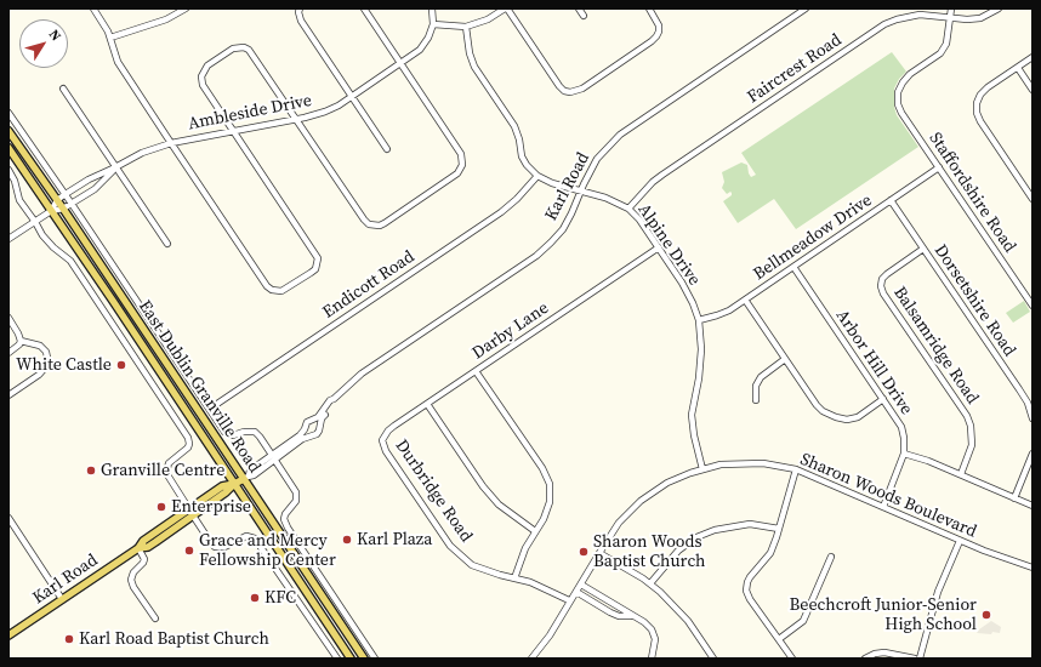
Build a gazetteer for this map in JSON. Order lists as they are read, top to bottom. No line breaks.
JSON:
{"streets":{"main road":["Karl Road","East Dublin Granville Road"],"street":["Faircrest Road","Ambleside Drive","Staffordshire Road","Bellmeadow Drive","Alpine Drive","Endicott Road","Dorsetshire Road","Darby Lane","Balsamridge Road","Arbor Hill Drive","Durbridge Road","Sharon Woods Boulevard"]},"crossings":[["Faircrest Road","Staffordshire Road"],["Faircrest Road","Alpine Drive"],["Ambleside Drive","East Dublin Granville Road"],["Karl Road","Alpine Drive"],["Karl Road","East Dublin Granville Road"],["Staffordshire Road","Bellmeadow Drive"],["Bellmeadow Drive","Alpine Drive"],["Bellmeadow Drive","Dorsetshire Road"],["Bellmeadow Drive","Arbor Hill Drive"],["Alpine Drive","Endicott Road"],["Alpine Drive","Darby Lane"],["Alpine Drive","Sharon Woods Boulevard"],["Endicott Road","East Dublin Granville Road"],["Dorsetshire Road","Balsamridge Road"],["Darby Lane","Durbridge Road"],["Arbor Hill Drive","Sharon Woods Boulevard"],["Durbridge Road","Sharon Woods Boulevard"]],"places":["White Castle","Granville Centre","Enterprise","Karl Plaza","Grace and Mercy Fellowship Center","Sharon Woods Baptist Church","KFC","Beechcroft Junior-Senior High School","Karl Road Baptist Church"],"north":"top right"}
